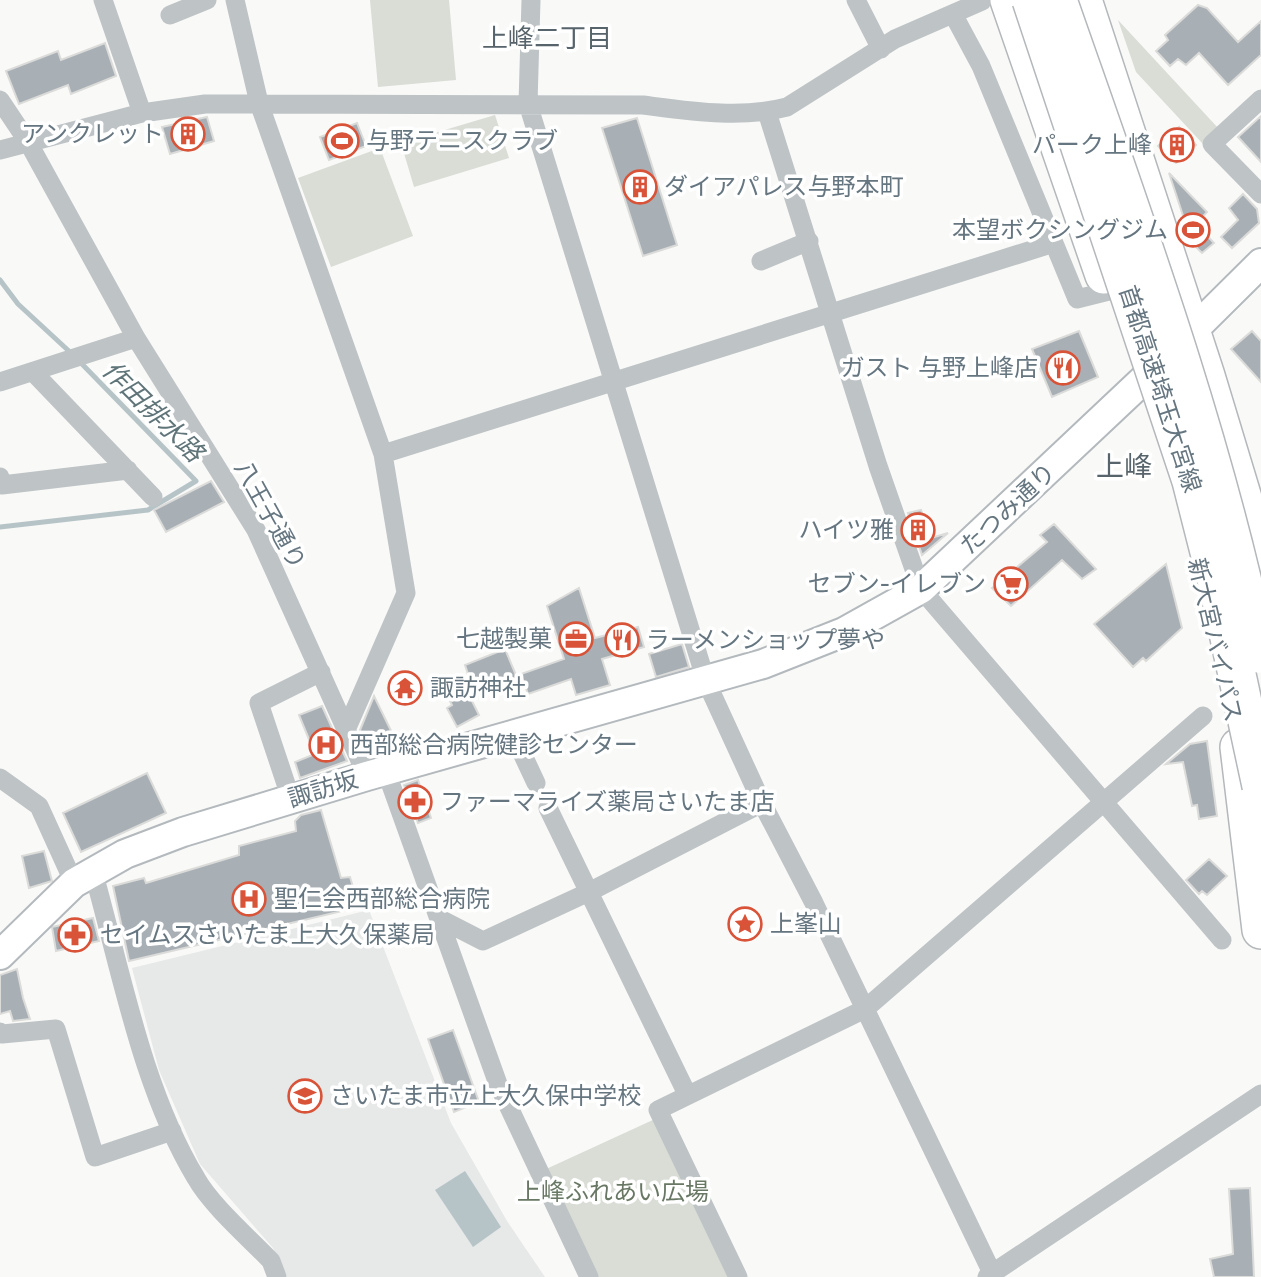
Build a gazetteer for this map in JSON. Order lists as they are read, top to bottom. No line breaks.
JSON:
{"streets":{"highway":["首都高速埼玉大宮線","新大宮バイパス"],"main road":["たつみ通り","諏訪坂"],"street":["八王子通り"]},"crossings":[["たつみ通り","新大宮バイパス"],["たつみ通り","諏訪坂"],["八王子通り","諏訪坂"]],"districts":["上峰二丁目","上峰"],"water":["作田排水路"],"parks":["上峰ふれあい広場"],"places":{"building":["アンクレット","パーク上峰","ダイアパレス与野本町","ハイツ雅"],"sports":["与野テニスクラブ","本望ボクシングジム"],"restaurant":["ガスト 与野上峰店","ラーメンショップ夢や"],"supermarket":["セブン-イレブン"],"office":["七越製菓"],"temple":["諏訪神社"],"hospital":["西部総合病院健診センター","聖仁会西部総合病院"],"pharmacy":["ファーマライズ薬局さいたま店","セイムスさいたま上大久保薬局"],"place":["上峯山"],"school or university":["さいたま市立上大久保中学校"]}}
